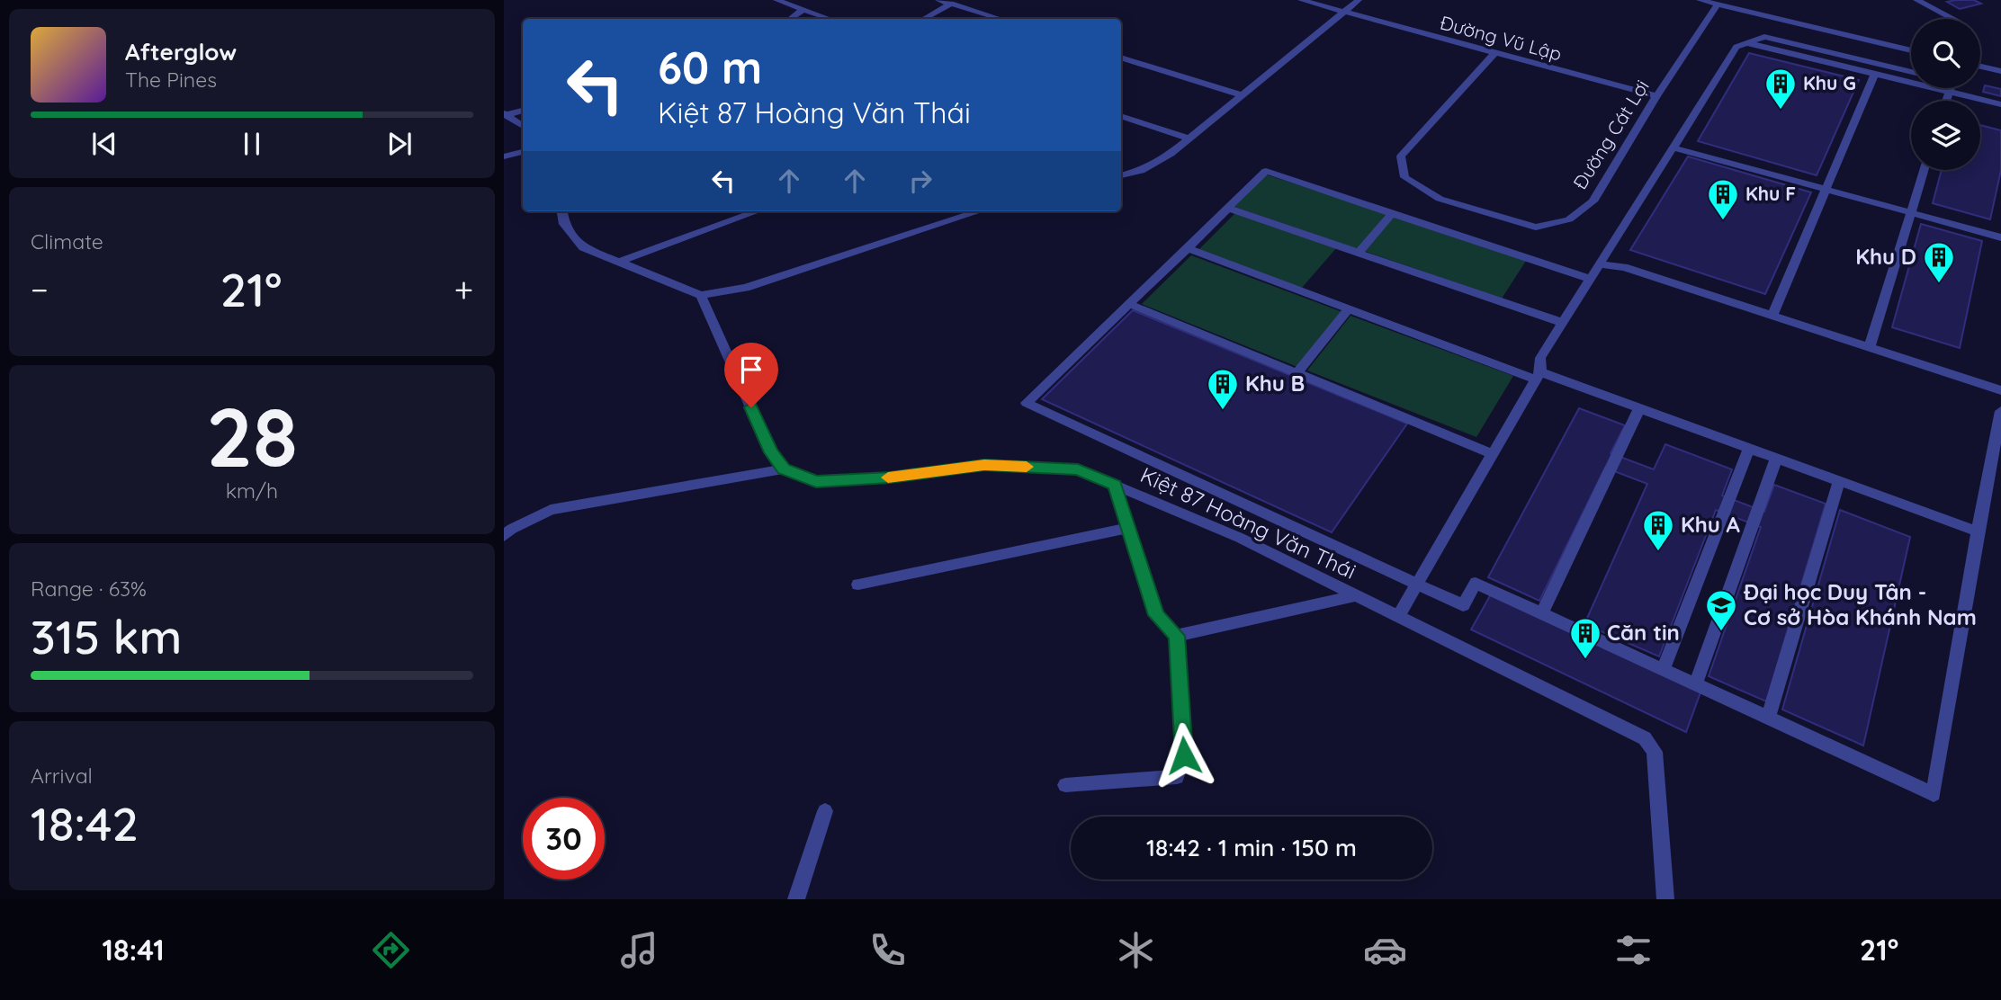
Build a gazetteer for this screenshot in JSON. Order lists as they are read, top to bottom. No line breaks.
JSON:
{"streets":{"street":["Đường Vũ Lập","Đường Cát Lợi","Kiệt 87 Hoàng Văn Thái"]},"crossings":[["Đường Vũ Lập","Đường Cát Lợi"]],"places":{"building":["Khu G","Khu F","Khu D","Khu B","Khu A","Căn tin"],"school or university":["Đại học Duy Tân - Cơ sở Hòa Khánh Nam"]},"page":{"turn":["60 m","Kiệt 87 Hoàng Văn Thái"],"song":["Afterglow","The Pines"],"tile":["Climate",["28","km/h"],["Range · 63%","315 km"],["Arrival","18:42"]],"heat":["−","21°","+"],"limit":"30","trip":"18:42 · 1 min · 150 m","tabs":["18:41","21°"]}}
